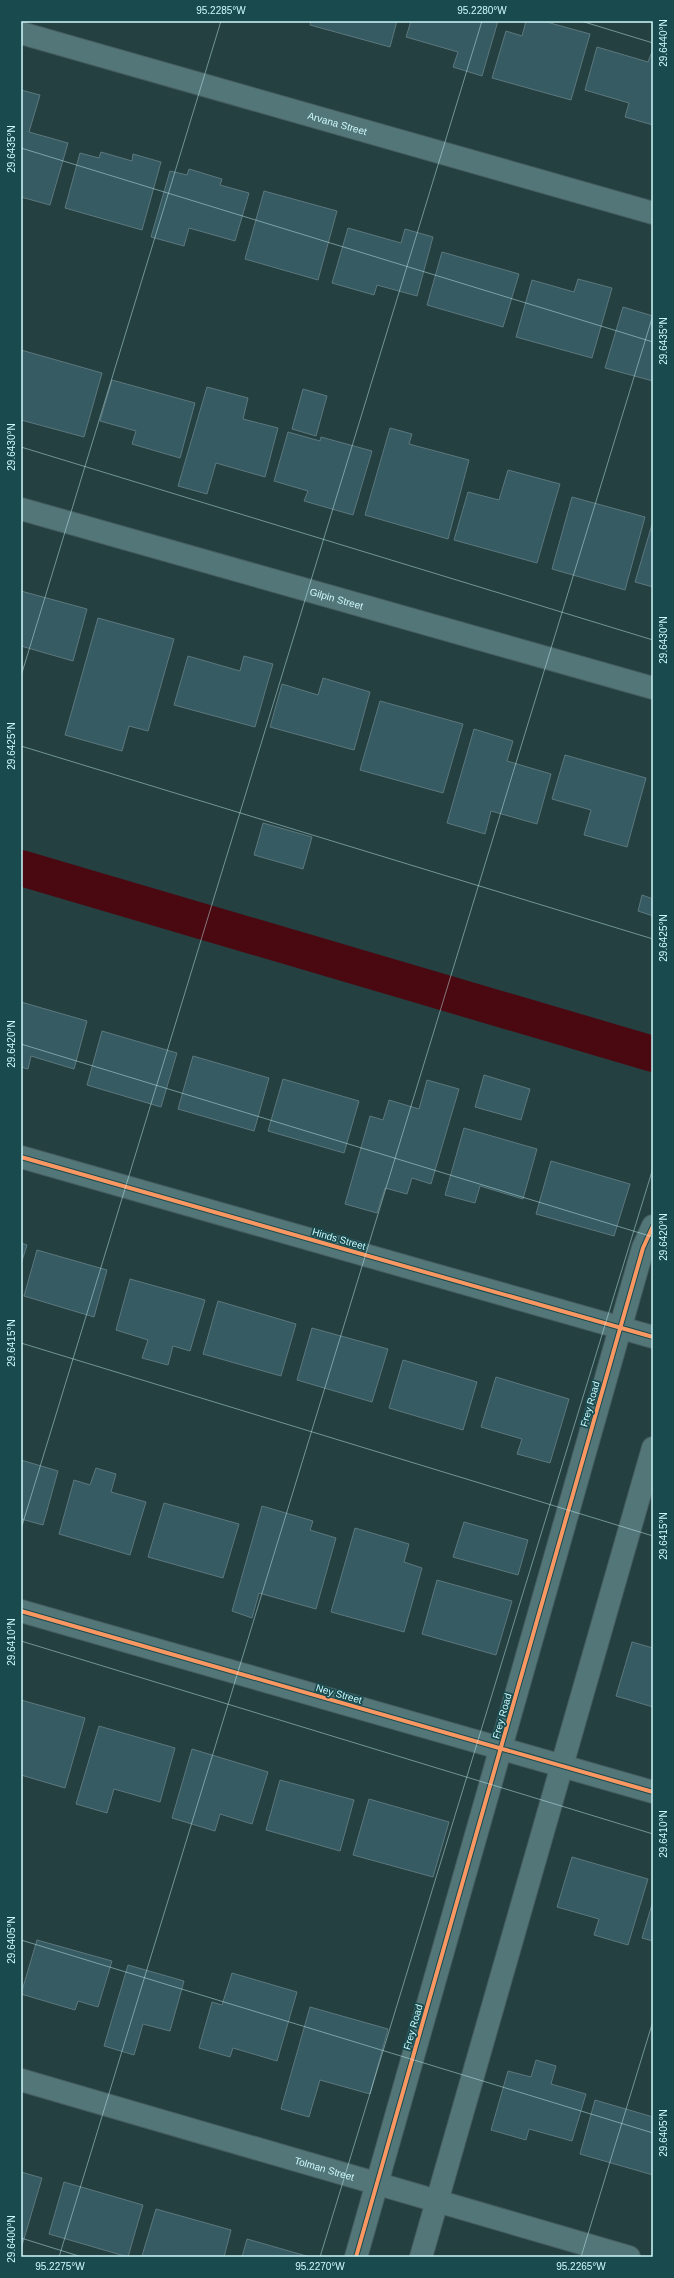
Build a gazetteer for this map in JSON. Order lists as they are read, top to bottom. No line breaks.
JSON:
{"streets":{"street":["Arvana Street","Gilpin Street","Hinds Street","Frey Road","Ney Street","Tolman Street"]},"crossings":[["Hinds Street","Frey Road"],["Frey Road","Ney Street"],["Frey Road","Tolman Street"]],"coordinates":["95.2285°W","95.2280°W","29.6440°N","29.6435°N","29.6430°N","29.6425°N","29.6420°N","29.6415°N","29.6410°N","29.6405°N","29.6400°N","95.2275°W","95.2270°W","95.2265°W"]}
